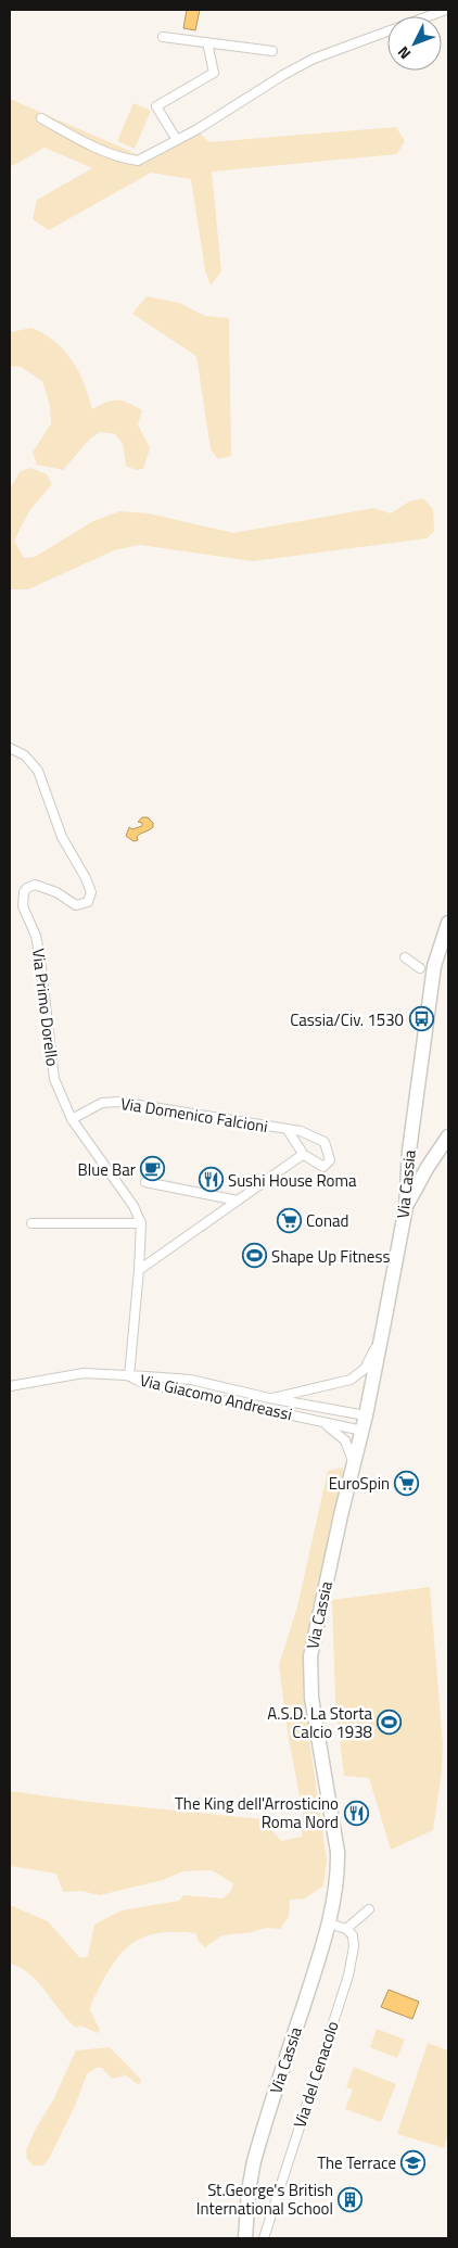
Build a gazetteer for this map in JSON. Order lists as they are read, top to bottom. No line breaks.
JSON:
{"streets":{"main road":["Via Cassia"],"street":["Via Primo Dorello","Via Domenico Falcioni","Via Giacomo Andreassi","Via del Cenacolo"]},"crossings":[["Via Primo Dorello","Via Domenico Falcioni"],["Via Primo Dorello","Via Giacomo Andreassi"],["Via Cassia","Via Giacomo Andreassi"]],"places":{"bus stop":["Cassia/Civ. 1530"],"cafe":["Blue Bar"],"restaurant":["Sushi House Roma","The King dell'Arrosticino Roma Nord"],"supermarket":["Conad","EuroSpin"],"sports":["Shape Up Fitness","A.S.D. La Storta Calcio 1938"],"school or university":["The Terrace"],"building":["St.George's British International School"]},"north":"bottom left"}
